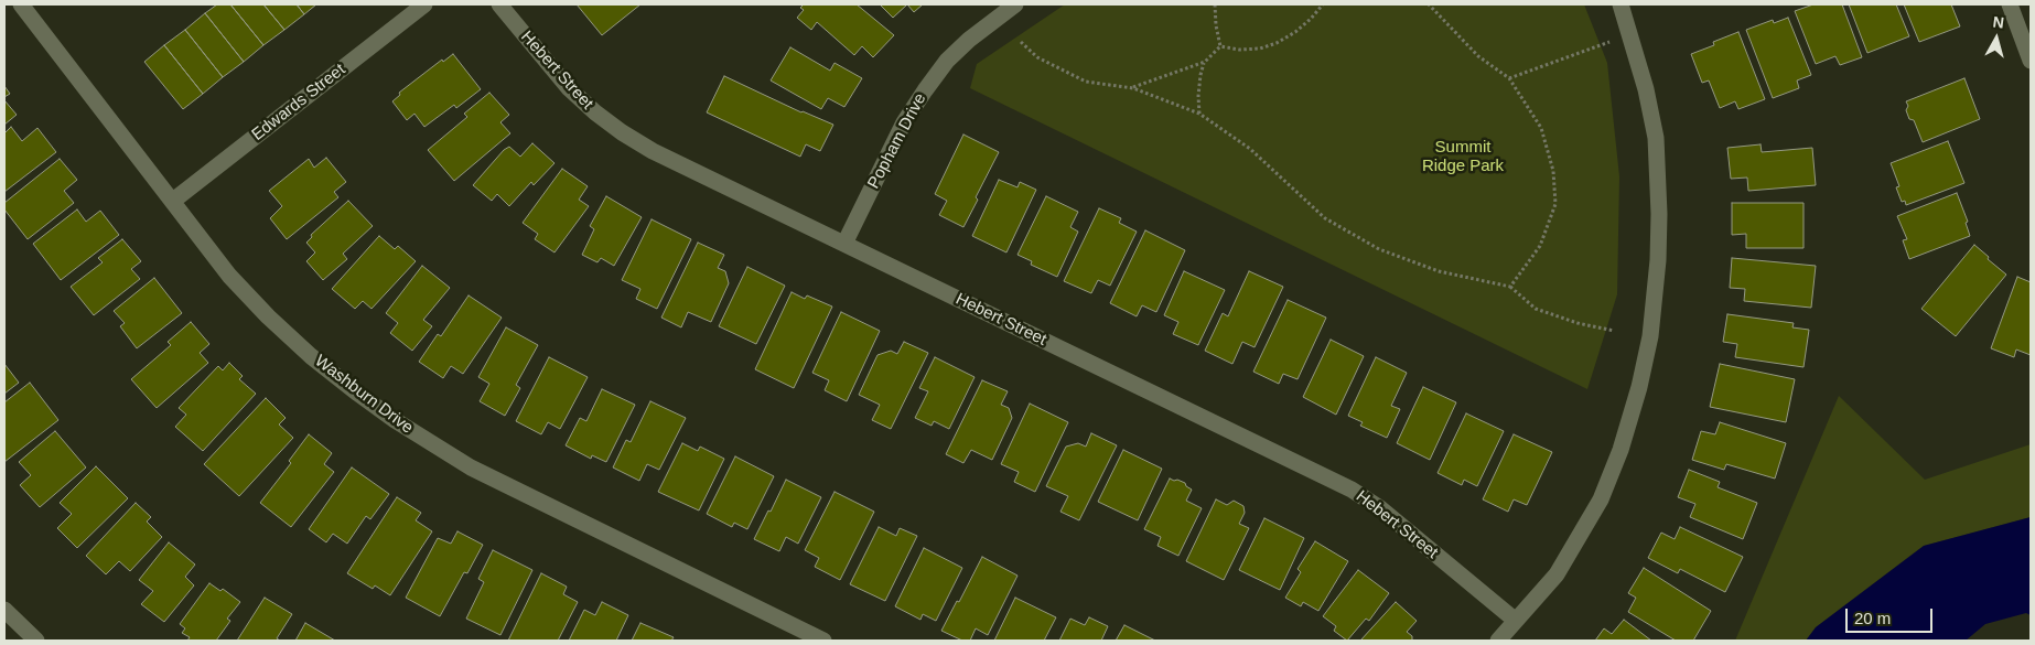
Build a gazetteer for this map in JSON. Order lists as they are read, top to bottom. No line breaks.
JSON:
{"streets":{"street":["Hebert Street","Edwards Street","Popham Drive","Washburn Drive"]},"crossings":[["Hebert Street","Popham Drive"],["Edwards Street","Washburn Drive"]],"parks":["Summit Ridge Park"],"scale_bar":"20 m","north":"top"}
